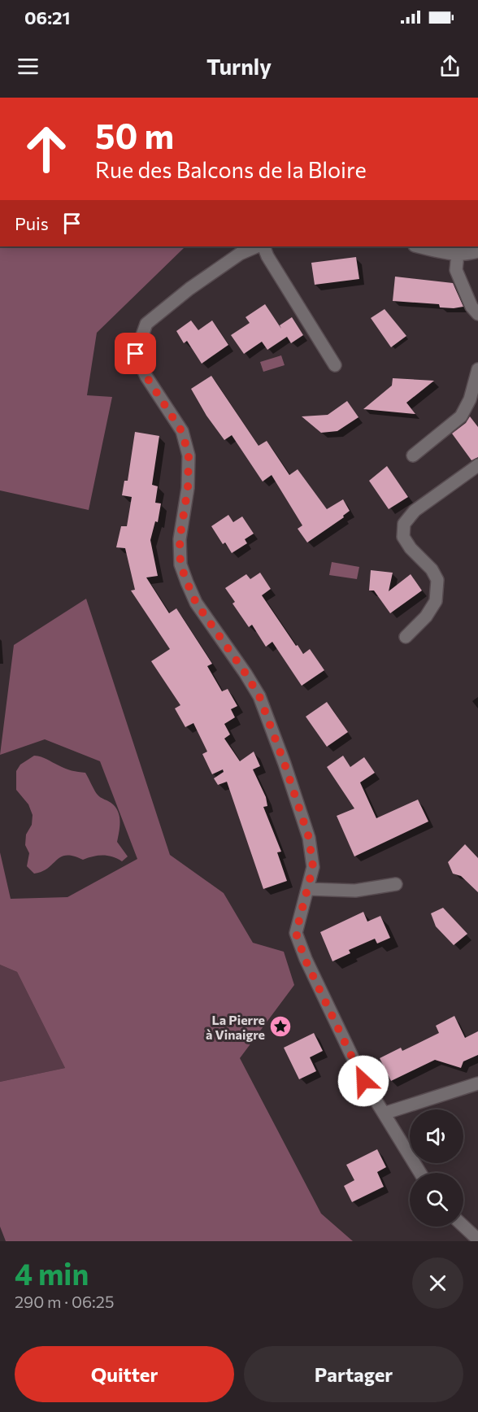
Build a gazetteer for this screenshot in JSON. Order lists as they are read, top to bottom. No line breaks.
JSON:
{"places":{"place":["La Pierre à Vinaigre"]},"page":{"status":"06:21","header":"Turnly","turn":["50 m","Rue des Balcons de la Bloire"],"then":"Puis","heading":["4 min","290 m · 06:25"],"buttons":["Quitter","Partager"]}}
